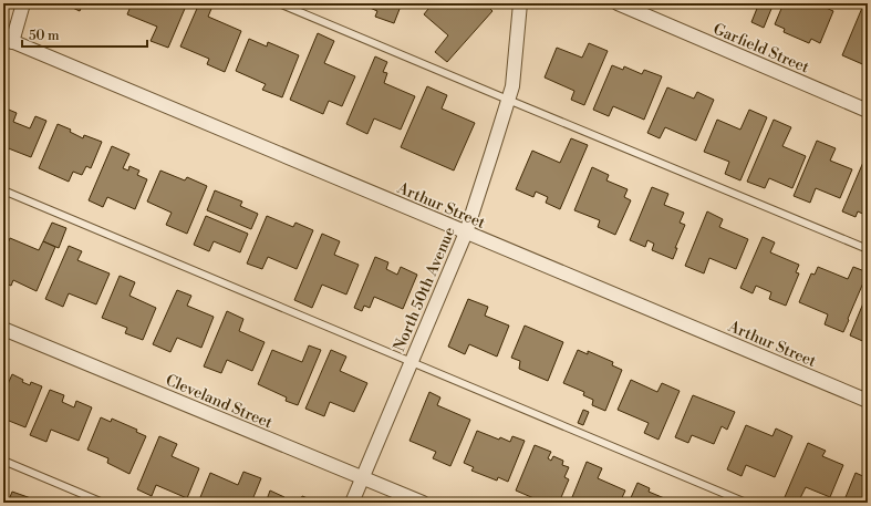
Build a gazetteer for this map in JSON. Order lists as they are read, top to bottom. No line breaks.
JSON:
{"streets":{"street":["Garfield Street","Arthur Street","North 50th Avenue","Cleveland Street"]},"crossings":[["Arthur Street","North 50th Avenue"],["North 50th Avenue","Cleveland Street"]],"scale_bar":"50 m"}
